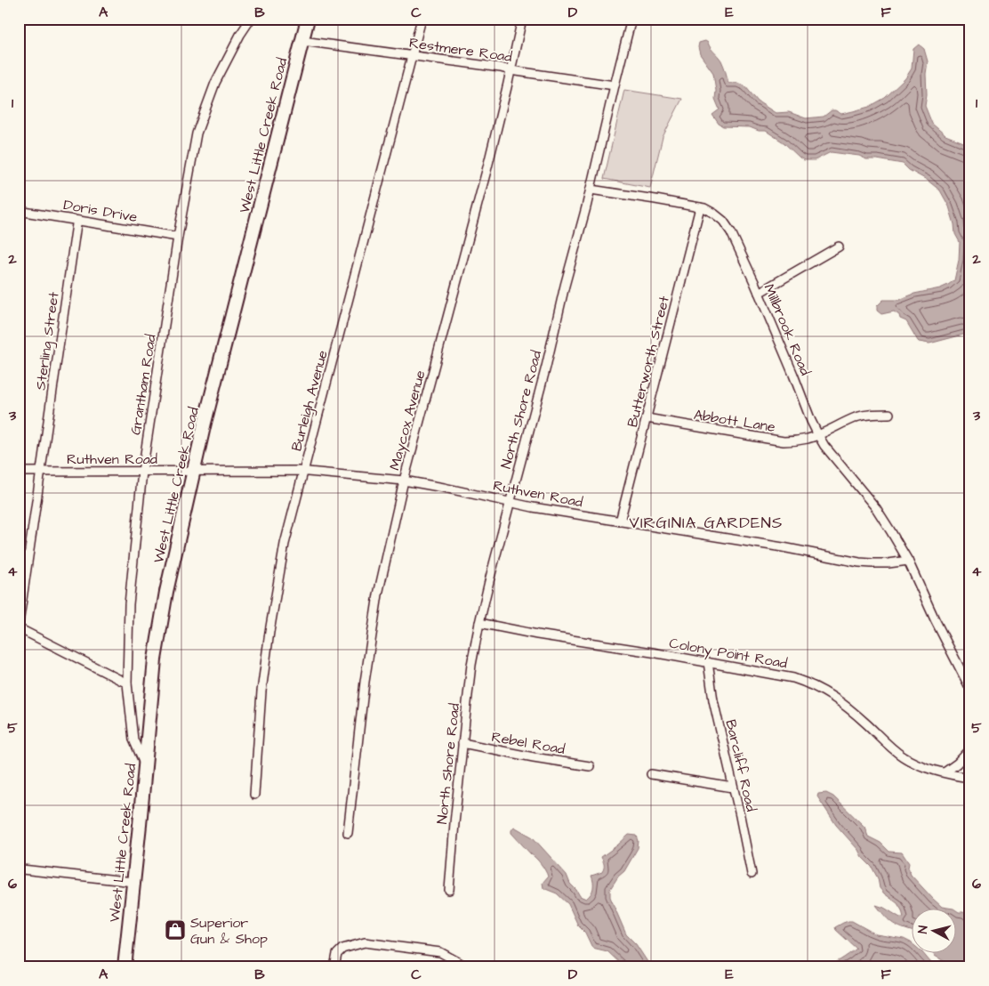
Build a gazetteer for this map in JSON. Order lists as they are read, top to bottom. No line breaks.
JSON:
{"streets":{"main road":["West Little Creek Road"],"street":["Restmere Road","Doris Drive","Millbrook Road","Sterling Street","Butterworth Street","Grantham Road","Burleigh Avenue","North Shore Road","Maycox Avenue","Abbott Lane","Ruthven Road","Colony Point Road","Rebel Road","Barcliff Road"]},"crossings":[["Restmere Road","West Little Creek Road"],["Restmere Road","Burleigh Avenue"],["Restmere Road","North Shore Road"],["Restmere Road","Maycox Avenue"],["West Little Creek Road","Grantham Road"],["West Little Creek Road","Ruthven Road"],["Doris Drive","Sterling Street"],["Doris Drive","Grantham Road"],["Millbrook Road","Butterworth Street"],["Millbrook Road","North Shore Road"],["Millbrook Road","Abbott Lane"],["Millbrook Road","Ruthven Road"],["Sterling Street","Ruthven Road"],["Butterworth Street","Abbott Lane"],["Butterworth Street","Ruthven Road"],["Grantham Road","Ruthven Road"],["Burleigh Avenue","Ruthven Road"],["North Shore Road","Ruthven Road"],["North Shore Road","Colony Point Road"],["North Shore Road","Rebel Road"],["Maycox Avenue","Ruthven Road"],["Colony Point Road","Barcliff Road"]],"districts":["VIRGINIA GARDENS"],"places":{"shop":["Superior Gun & Shop"]},"north":"left","grid":{"columns":["A","B","C","D","E","F"],"rows":["1","2","3","4","5","6"]}}
